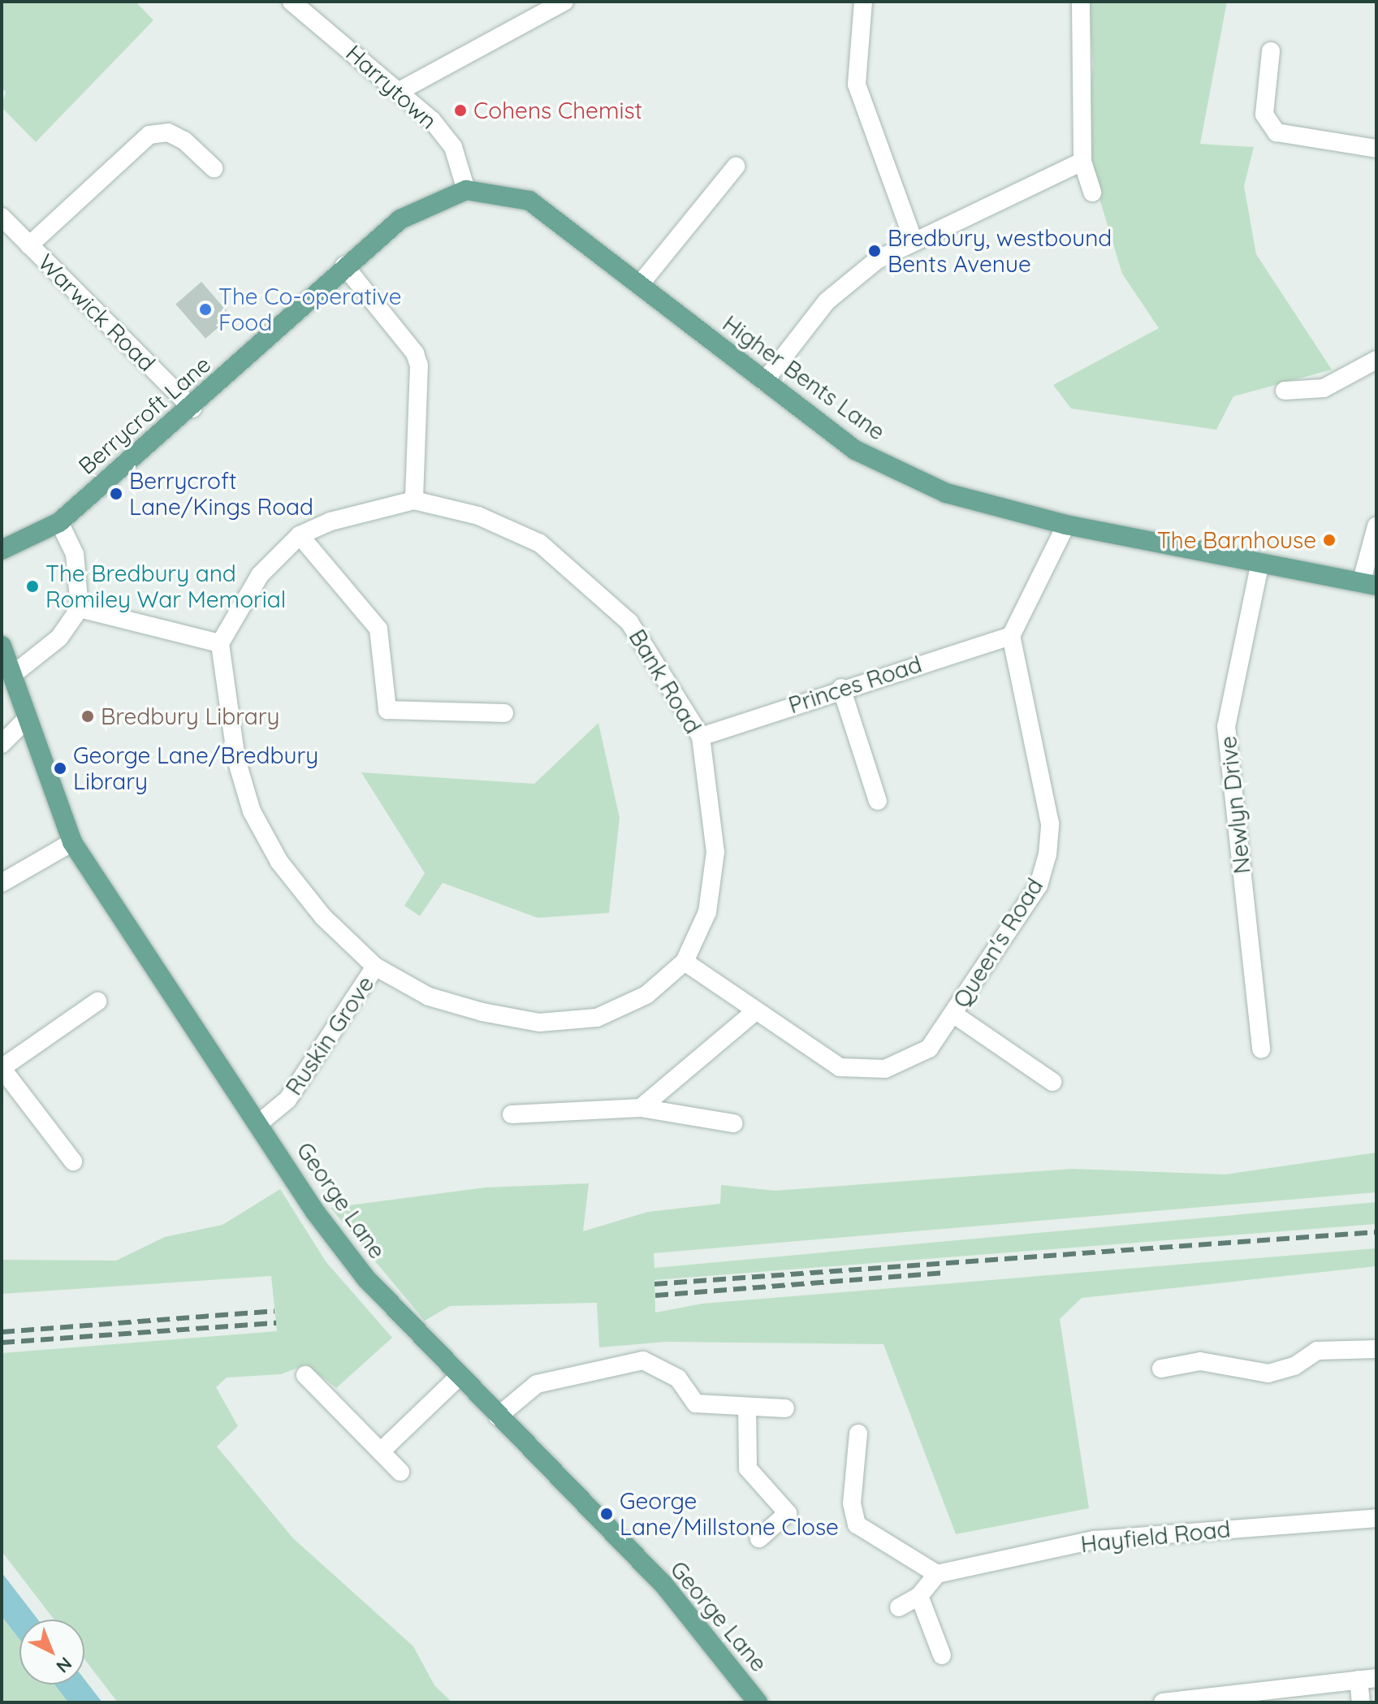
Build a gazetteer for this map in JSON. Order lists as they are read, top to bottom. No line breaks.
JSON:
{"streets":{"main road":["Higher Bents Lane","Berrycroft Lane","George Lane"],"street":["Harrytown","Warwick Road","Bank Road","Princes Road","Newlyn Drive","Queen's Road","Ruskin Grove","Hayfield Road"]},"crossings":[["Harrytown","Higher Bents Lane"],["Harrytown","Berrycroft Lane"],["Warwick Road","Berrycroft Lane"],["Higher Bents Lane","Berrycroft Lane"],["Higher Bents Lane","Newlyn Drive"],["Bank Road","Princes Road"],["Bank Road","Queen's Road"],["Bank Road","Ruskin Grove"],["Princes Road","Queen's Road"],["Ruskin Grove","George Lane"]],"places":["Cohens Chemist","Bredbury, westbound Bents Avenue","The Co-operative Food","Berrycroft Lane/Kings Road","The Barnhouse","The Bredbury and Romiley War Memorial","Bredbury Library","George Lane/Bredbury Library","George Lane/Millstone Close"],"north":"bottom right"}
